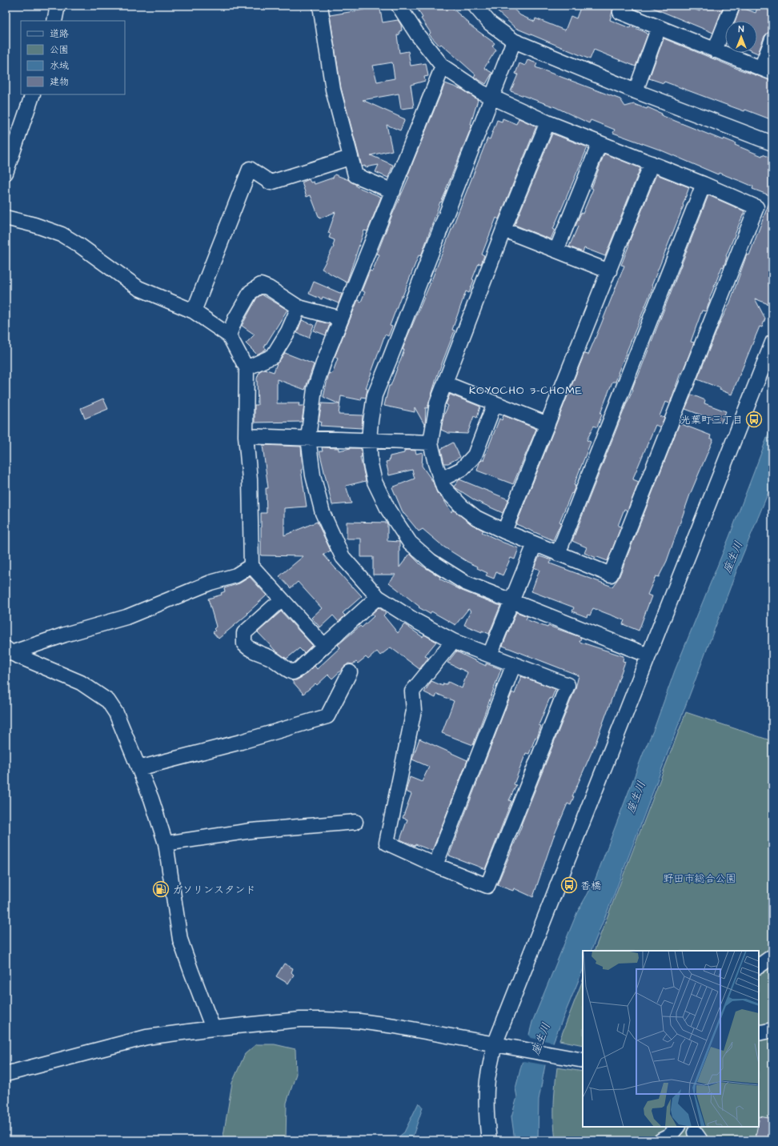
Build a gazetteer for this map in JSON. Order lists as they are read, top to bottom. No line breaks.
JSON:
{"districts":["KOYOCHO 3-CHOME"],"water":["座生川"],"parks":["野田市総合公園"],"places":{"bus stop":["光葉町三丁目","香橋"],"fuel station":["ガソリンスタンド"]},"legend":["道路","公園","水域","建物"],"north":"top"}
